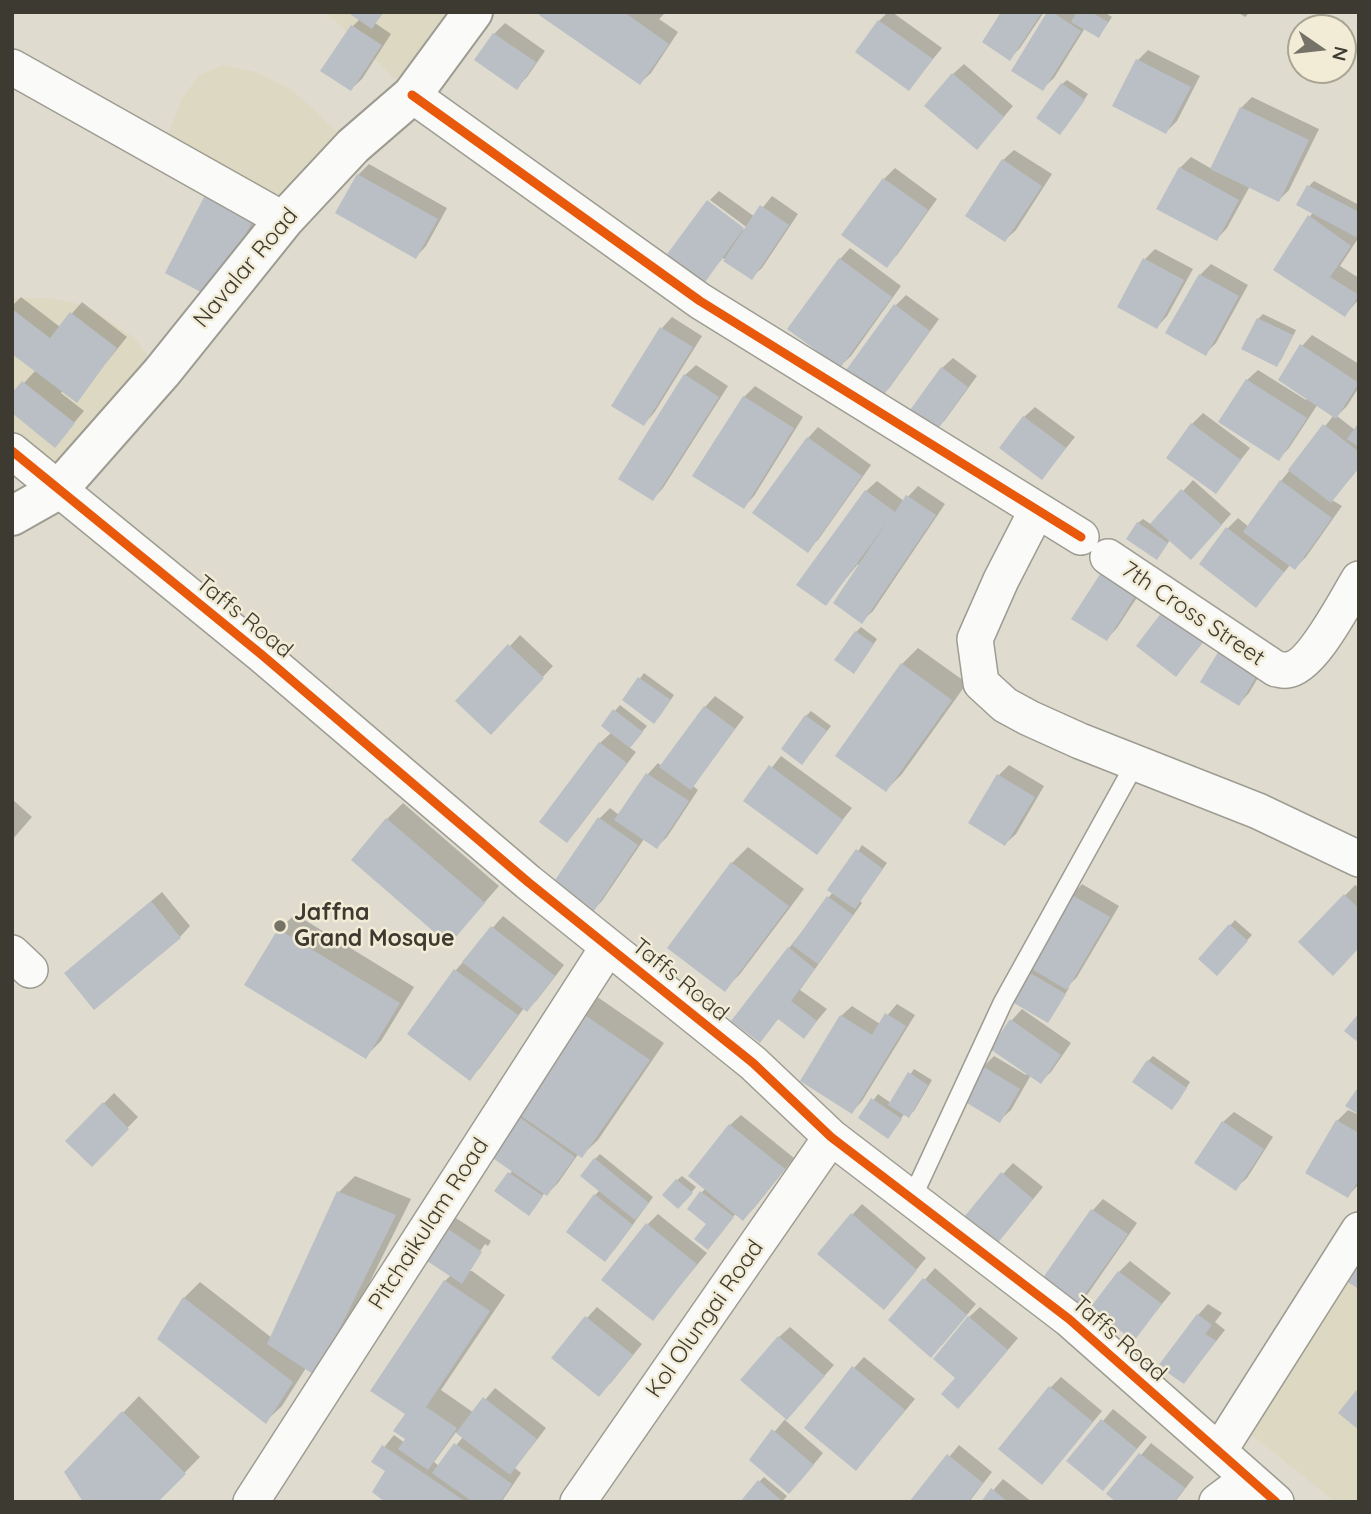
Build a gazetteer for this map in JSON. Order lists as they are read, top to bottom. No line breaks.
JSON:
{"streets":{"street":["Navalar Road","7th Cross Street","Taffs Road","Pitchaikulam Road","Kol Olungai Road"]},"crossings":[["Navalar Road","7th Cross Street"],["Navalar Road","Taffs Road"],["Taffs Road","Pitchaikulam Road"],["Taffs Road","Kol Olungai Road"]],"places":["Jaffna Grand Mosque"],"north":"right"}
